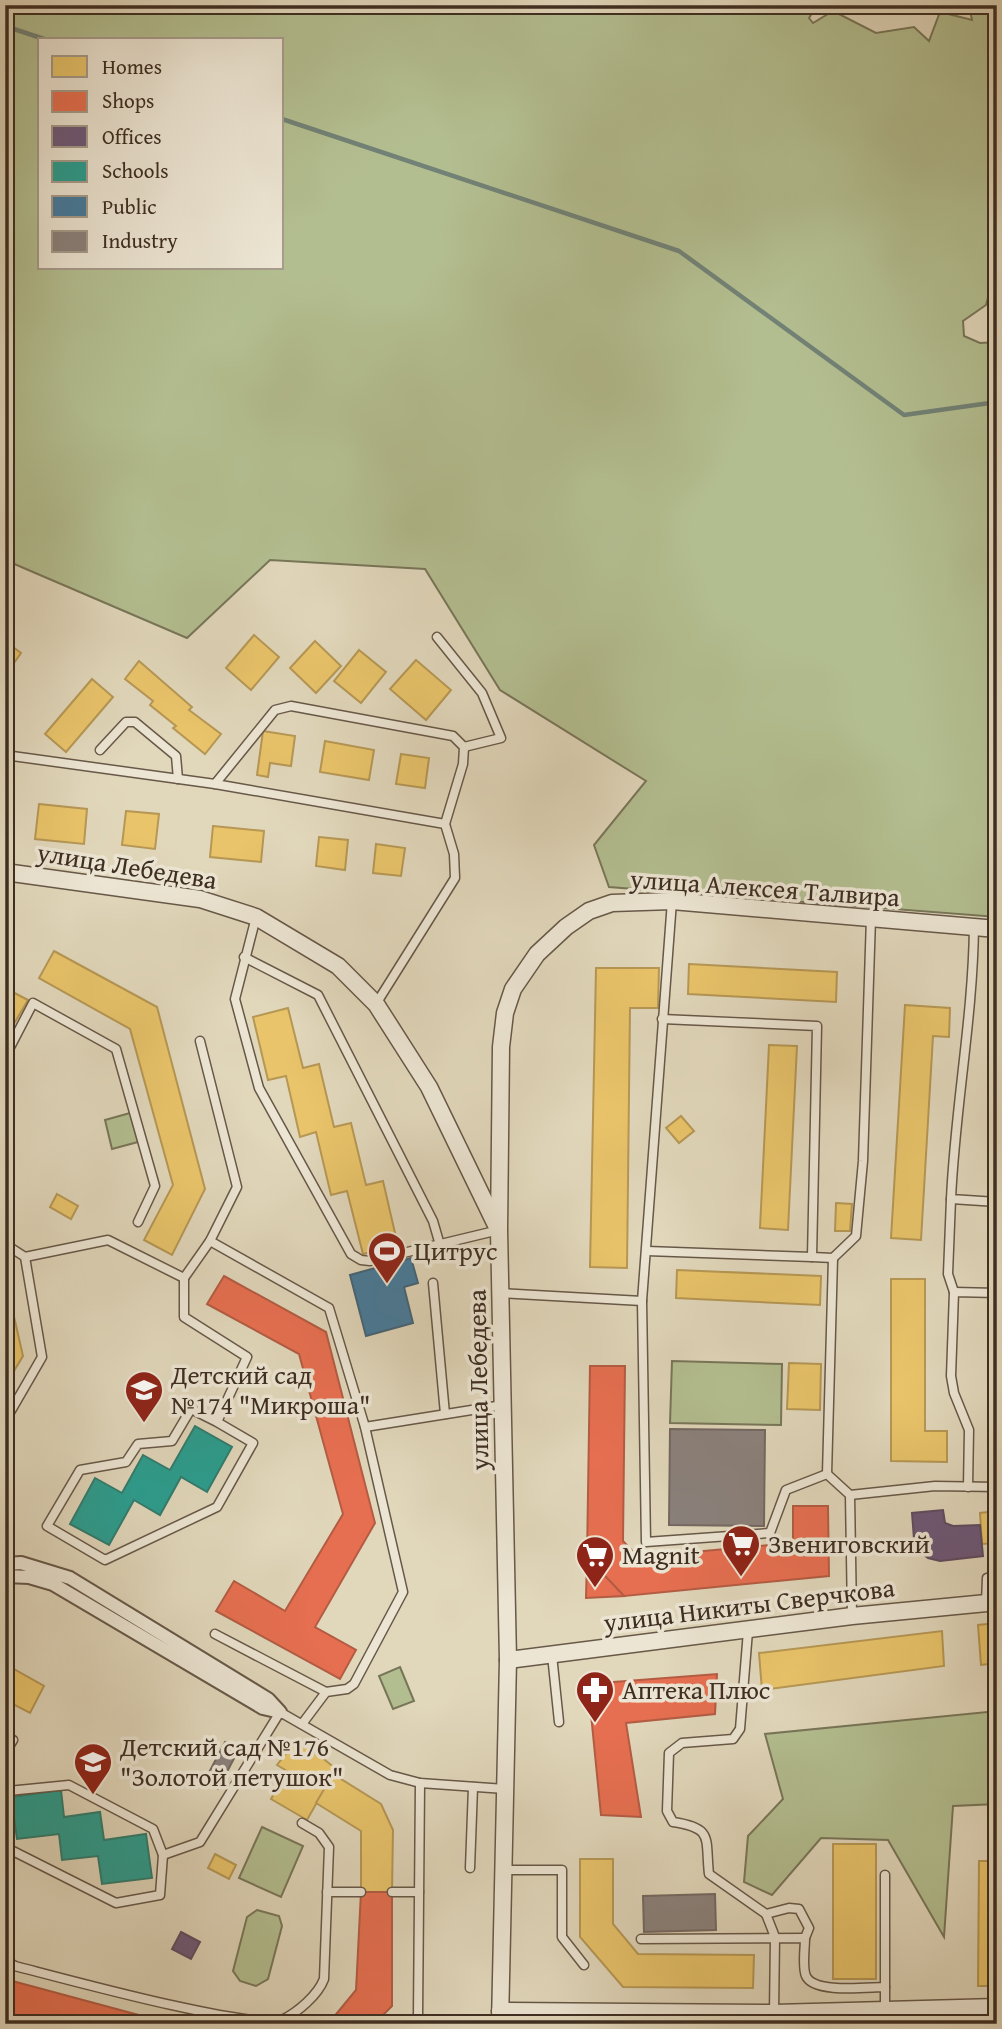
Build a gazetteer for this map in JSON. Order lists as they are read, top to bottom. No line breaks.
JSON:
{"streets":{"street":["улица Лебедева","улица Алексея Талвира","улица Никиты Сверчкова"]},"crossings":[["улица Лебедева","улица Алексея Талвира"],["улица Лебедева","улица Никиты Сверчкова"]],"places":{"sports":["Цитрус"],"school or university":["Детский сад №174 \"Микроша\"","Детский сад №176 \"Золотой петушок\""],"supermarket":["Звениговский","Magnit"],"pharmacy":["Аптека Плюс"]},"legend":["Homes","Shops","Offices","Schools","Public","Industry"]}
